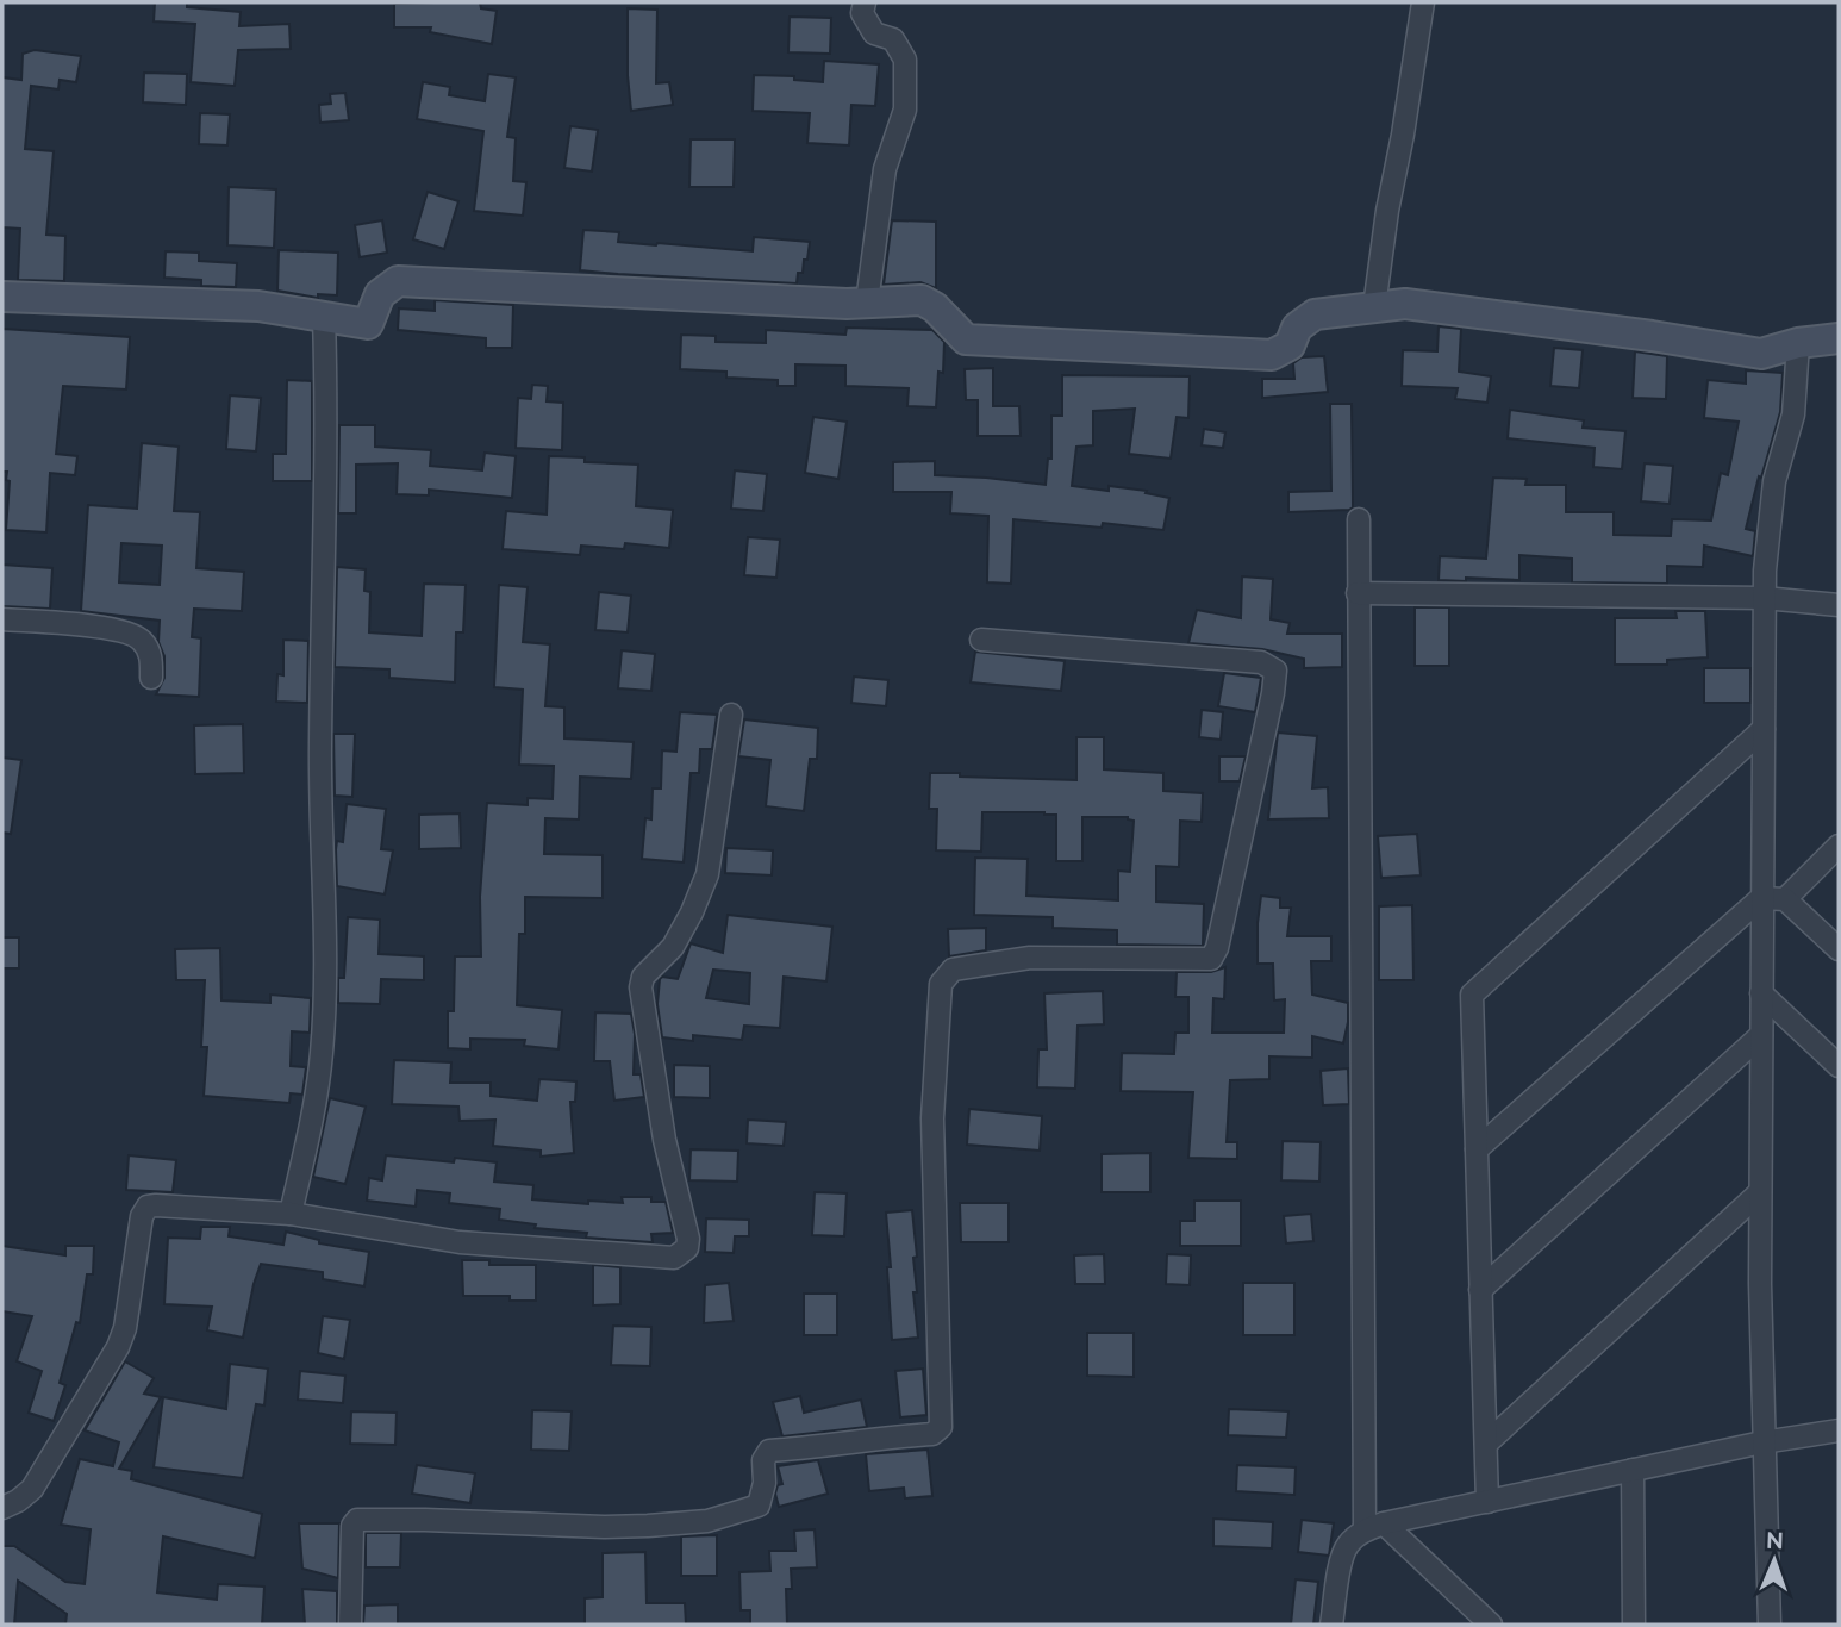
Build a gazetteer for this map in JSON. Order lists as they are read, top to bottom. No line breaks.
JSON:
{"north":"top"}
